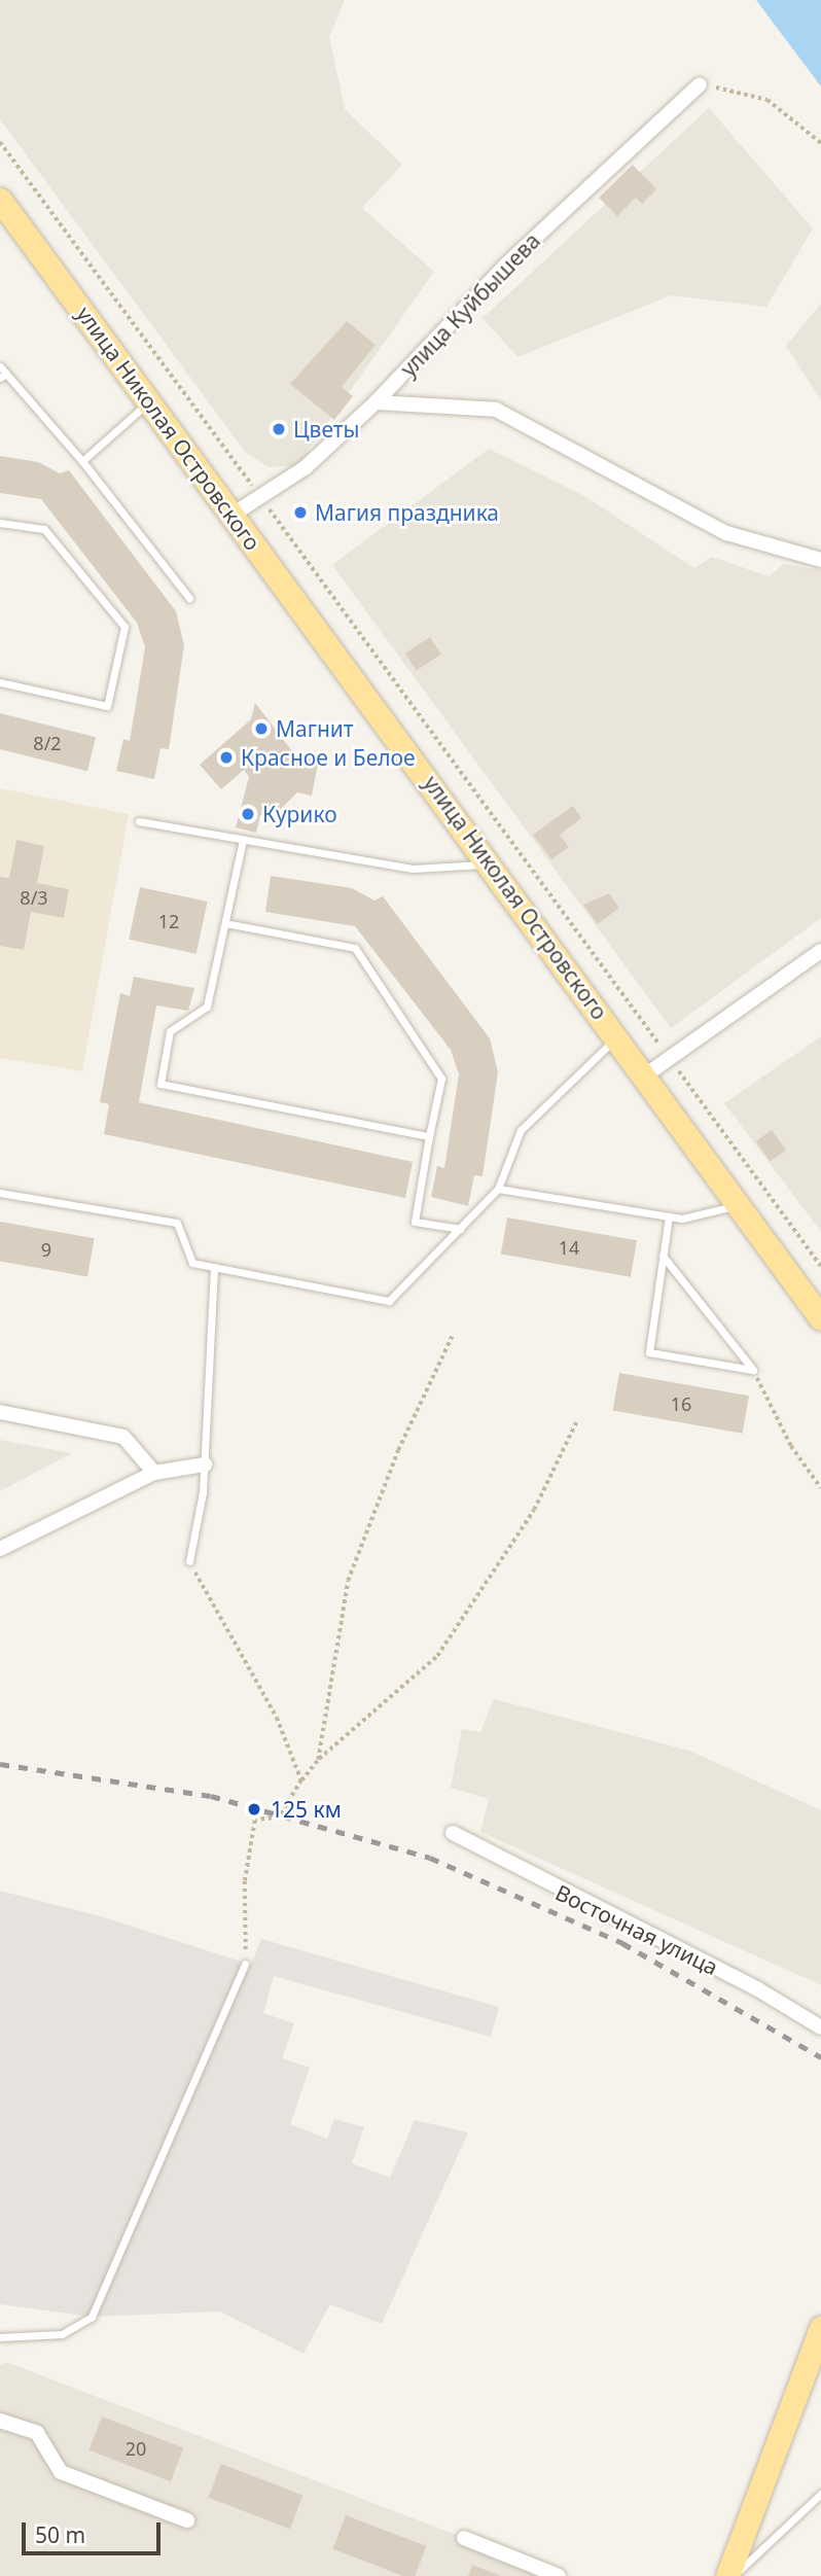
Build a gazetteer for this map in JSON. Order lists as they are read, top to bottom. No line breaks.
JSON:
{"streets":{"main road":["улица Николая Островского"],"street":["улица Куйбышева","Восточная улица"]},"crossings":[["улица Куйбышева","улица Николая Островского"]],"places":["Цветы","Магия праздника","Магнит","Красное и Белое","Курико","125 км"],"house_numbers":["8/2","8/3","12","14","9","16","20"],"scale_bar":"50 m"}
